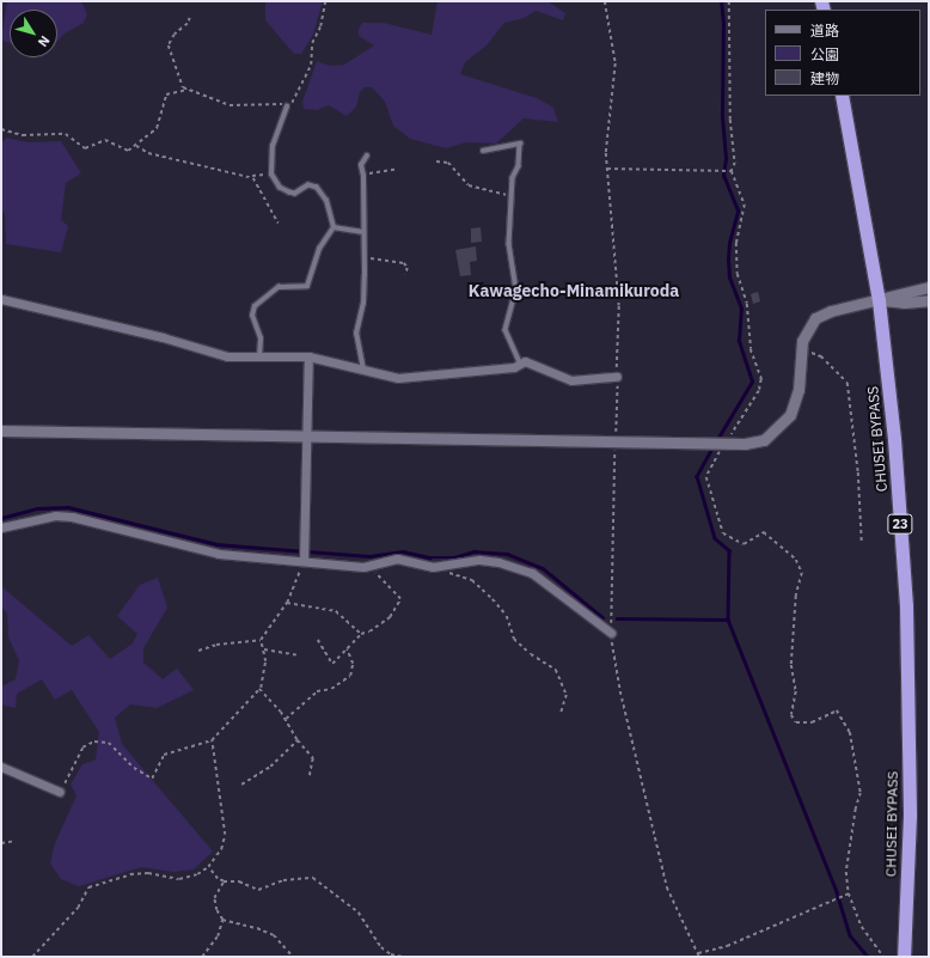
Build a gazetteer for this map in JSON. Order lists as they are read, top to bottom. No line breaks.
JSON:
{"streets":{"highway":["CHUSEI BYPASS","23"]},"districts":["Kawagecho-Minamikuroda"],"legend":["道路","公園","建物"],"north":"bottom right"}
